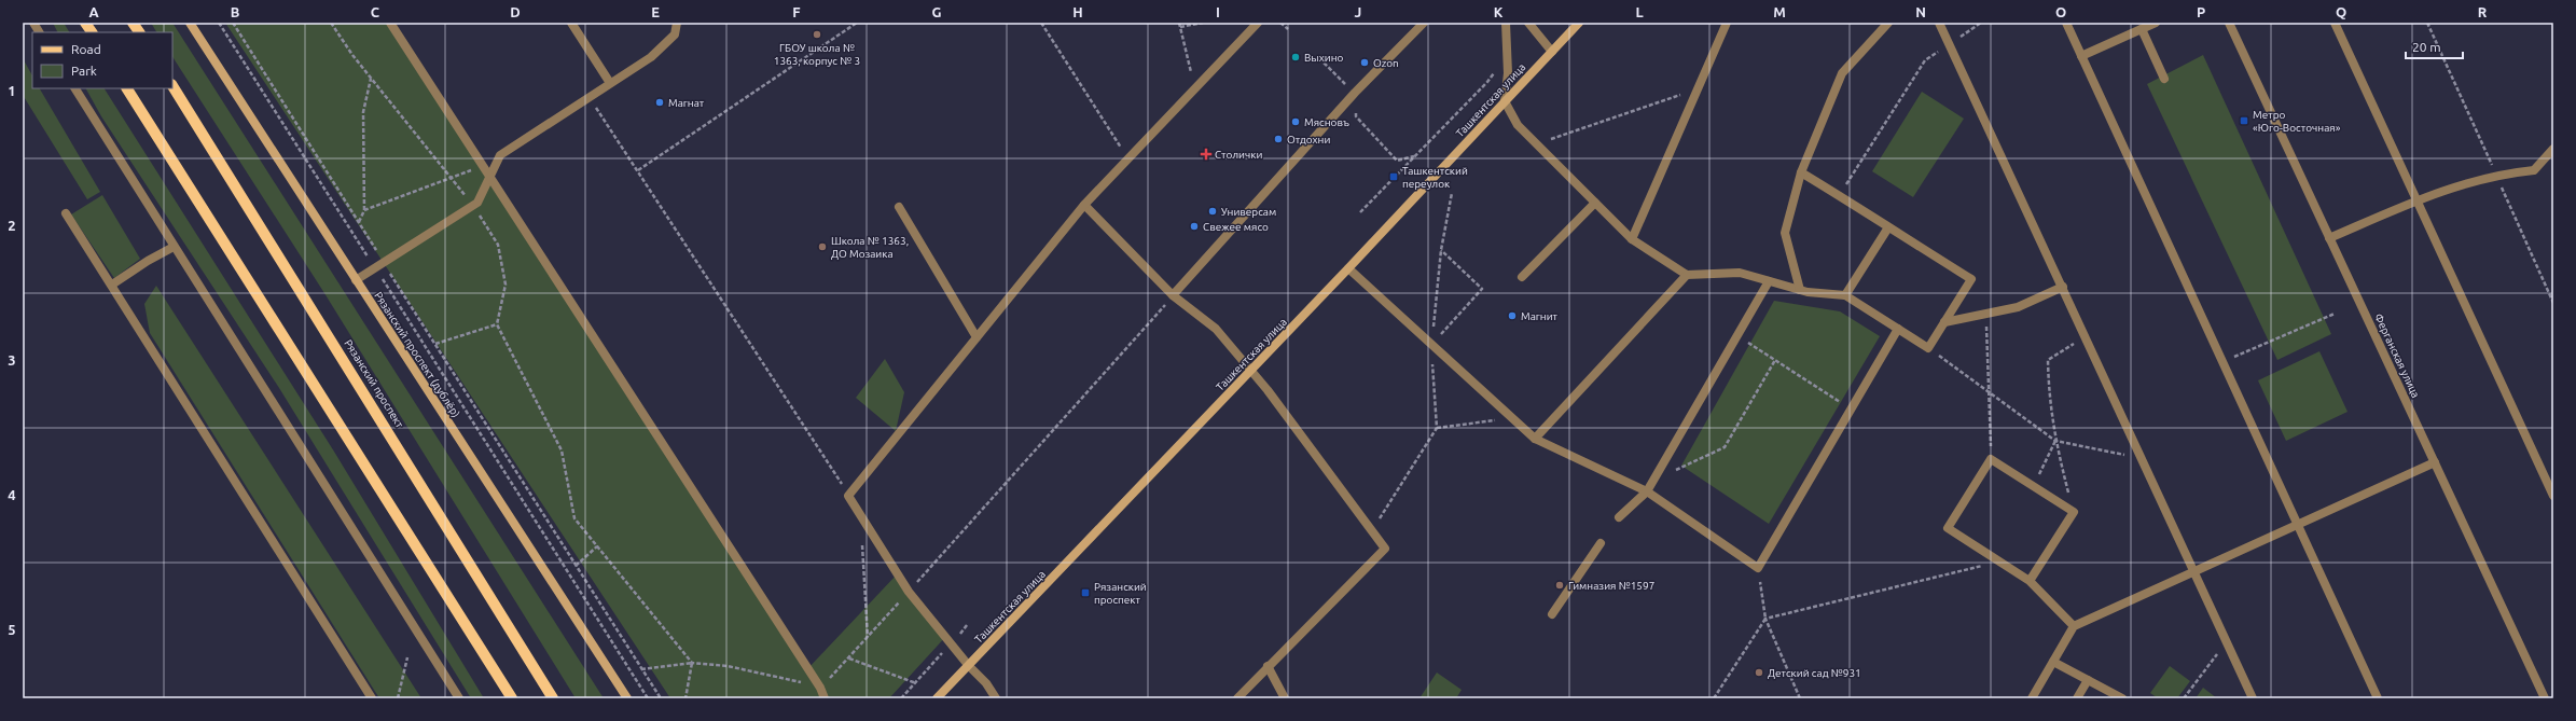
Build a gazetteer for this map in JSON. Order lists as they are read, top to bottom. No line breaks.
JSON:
{"streets":{"main road":["Ташкентская улица","Рязанский проспект (дублёр)","Рязанский проспект"],"street":["Ферганская улица"]},"places":{"other":["ГБОУ школа № 1363, корпус № 3","Выхино","Ozon","Магнат","Мясновъ","Отдохни","Универсам","Свежее мясо","Школа № 1363, ДО Мозаика","Магнит","Гимназия №1597","Детский сад №931"],"transit":["Метро «Юго-Восточная»","Ташкентский переулок","Рязанский проспект"],"health":["Столички"]},"legend":["Road","Park"],"scale_bar":"20 m","grid":{"columns":["A","B","C","D","E","F","G","H","I","J","K","L","M","N","O","P","Q","R"],"rows":["1","2","3","4","5"]}}
